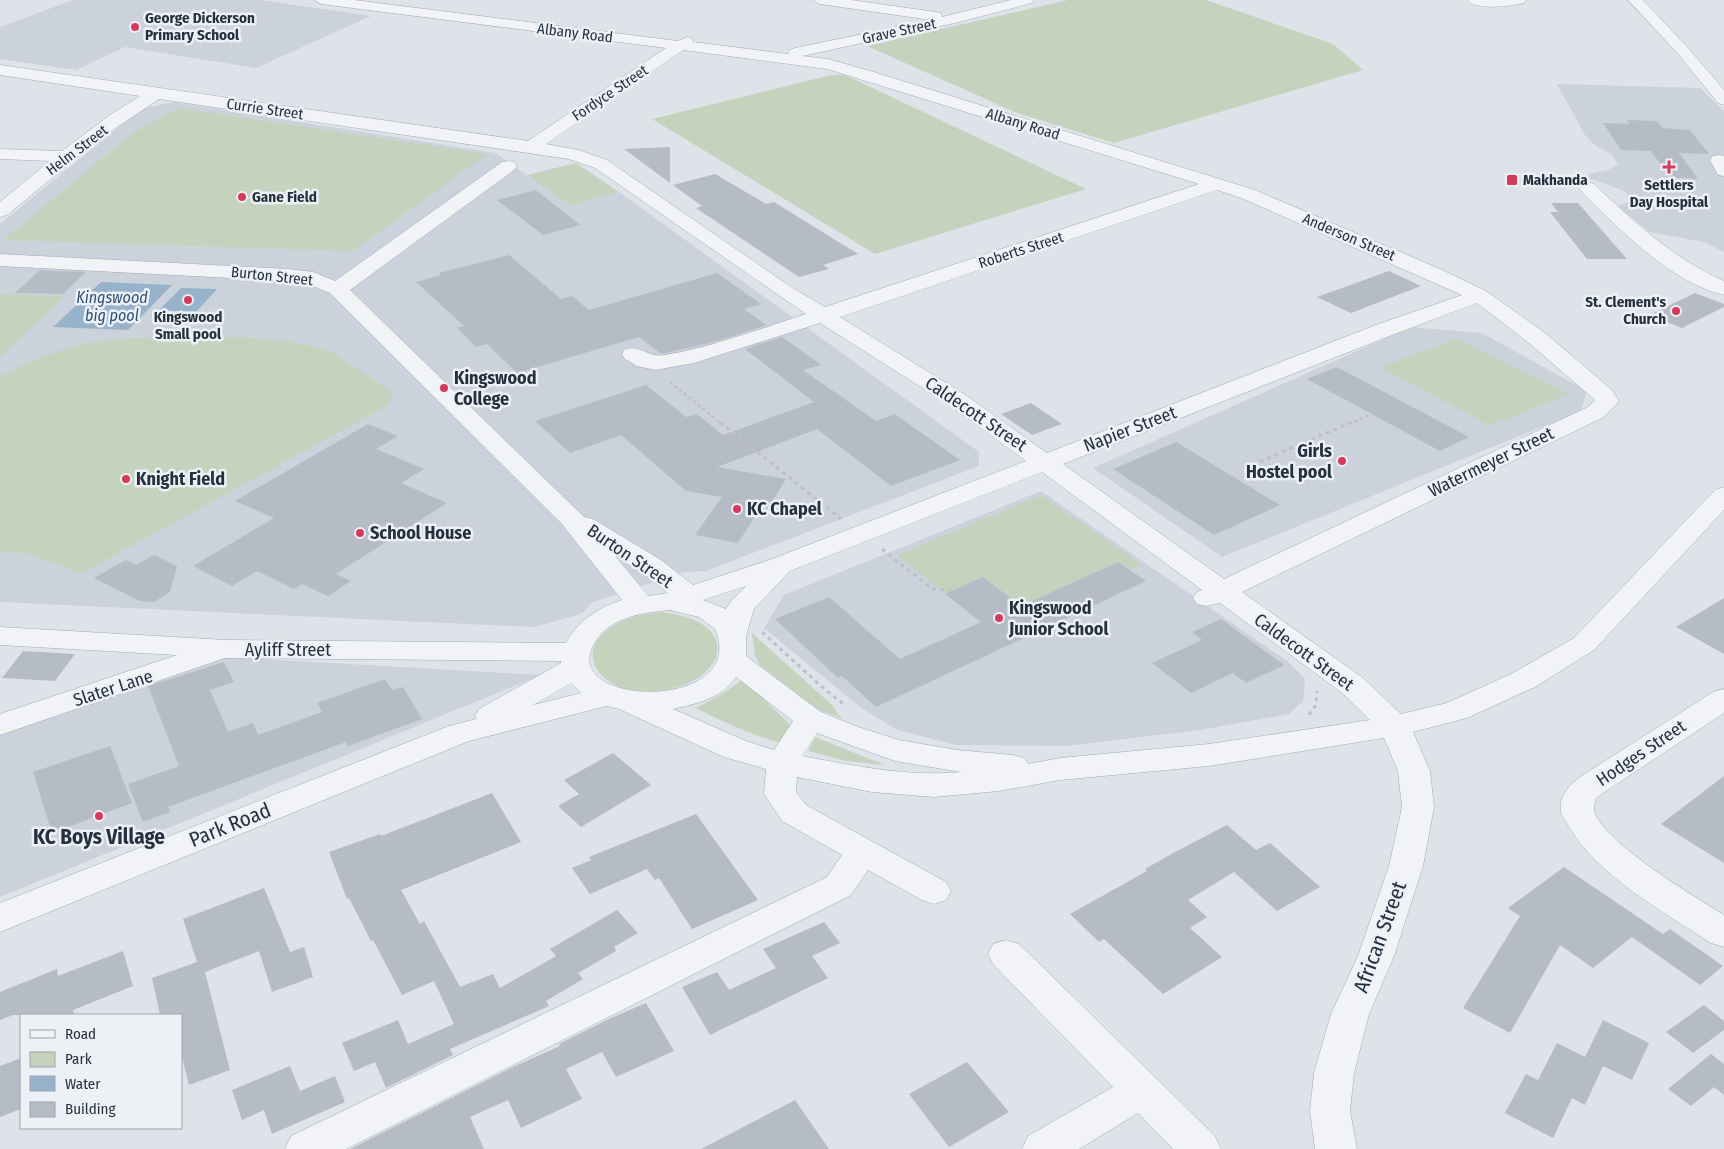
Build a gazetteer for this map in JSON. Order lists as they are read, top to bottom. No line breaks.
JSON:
{"streets":{"street":["Grave Street","Albany Road","Fordyce Street","Currie Street","Helm Street","Anderson Street","Roberts Street","Burton Street","Caldecott Street","Napier Street","Watermeyer Street","Ayliff Street","Slater Lane","Hodges Street","Park Road","African Street"]},"crossings":[["Grave Street","Albany Road"],["Albany Road","Fordyce Street"],["Albany Road","Anderson Street"],["Albany Road","Roberts Street"],["Fordyce Street","Currie Street"],["Fordyce Street","Caldecott Street"],["Currie Street","Helm Street"],["Currie Street","Caldecott Street"],["Anderson Street","Roberts Street"],["Anderson Street","Napier Street"],["Anderson Street","Watermeyer Street"],["Roberts Street","Caldecott Street"],["Burton Street","Napier Street"],["Burton Street","Ayliff Street"],["Burton Street","Park Road"],["Caldecott Street","Napier Street"],["Caldecott Street","Watermeyer Street"],["Caldecott Street","African Street"],["Napier Street","Watermeyer Street"],["Napier Street","Ayliff Street"],["Napier Street","Park Road"],["Ayliff Street","Slater Lane"],["Ayliff Street","Park Road"]],"water":["Kingswood big pool"],"places":{"other":["George Dickerson Primary School","Gane Field","Kingswood Small pool","St. Clement's Church","Kingswood College","Girls Hostel pool","Knight Field","KC Chapel","School House","Kingswood Junior School","KC Boys Village"],"health":["Settlers Day Hospital"],"transit":["Makhanda"]},"legend":["Road","Park","Water","Building"]}
